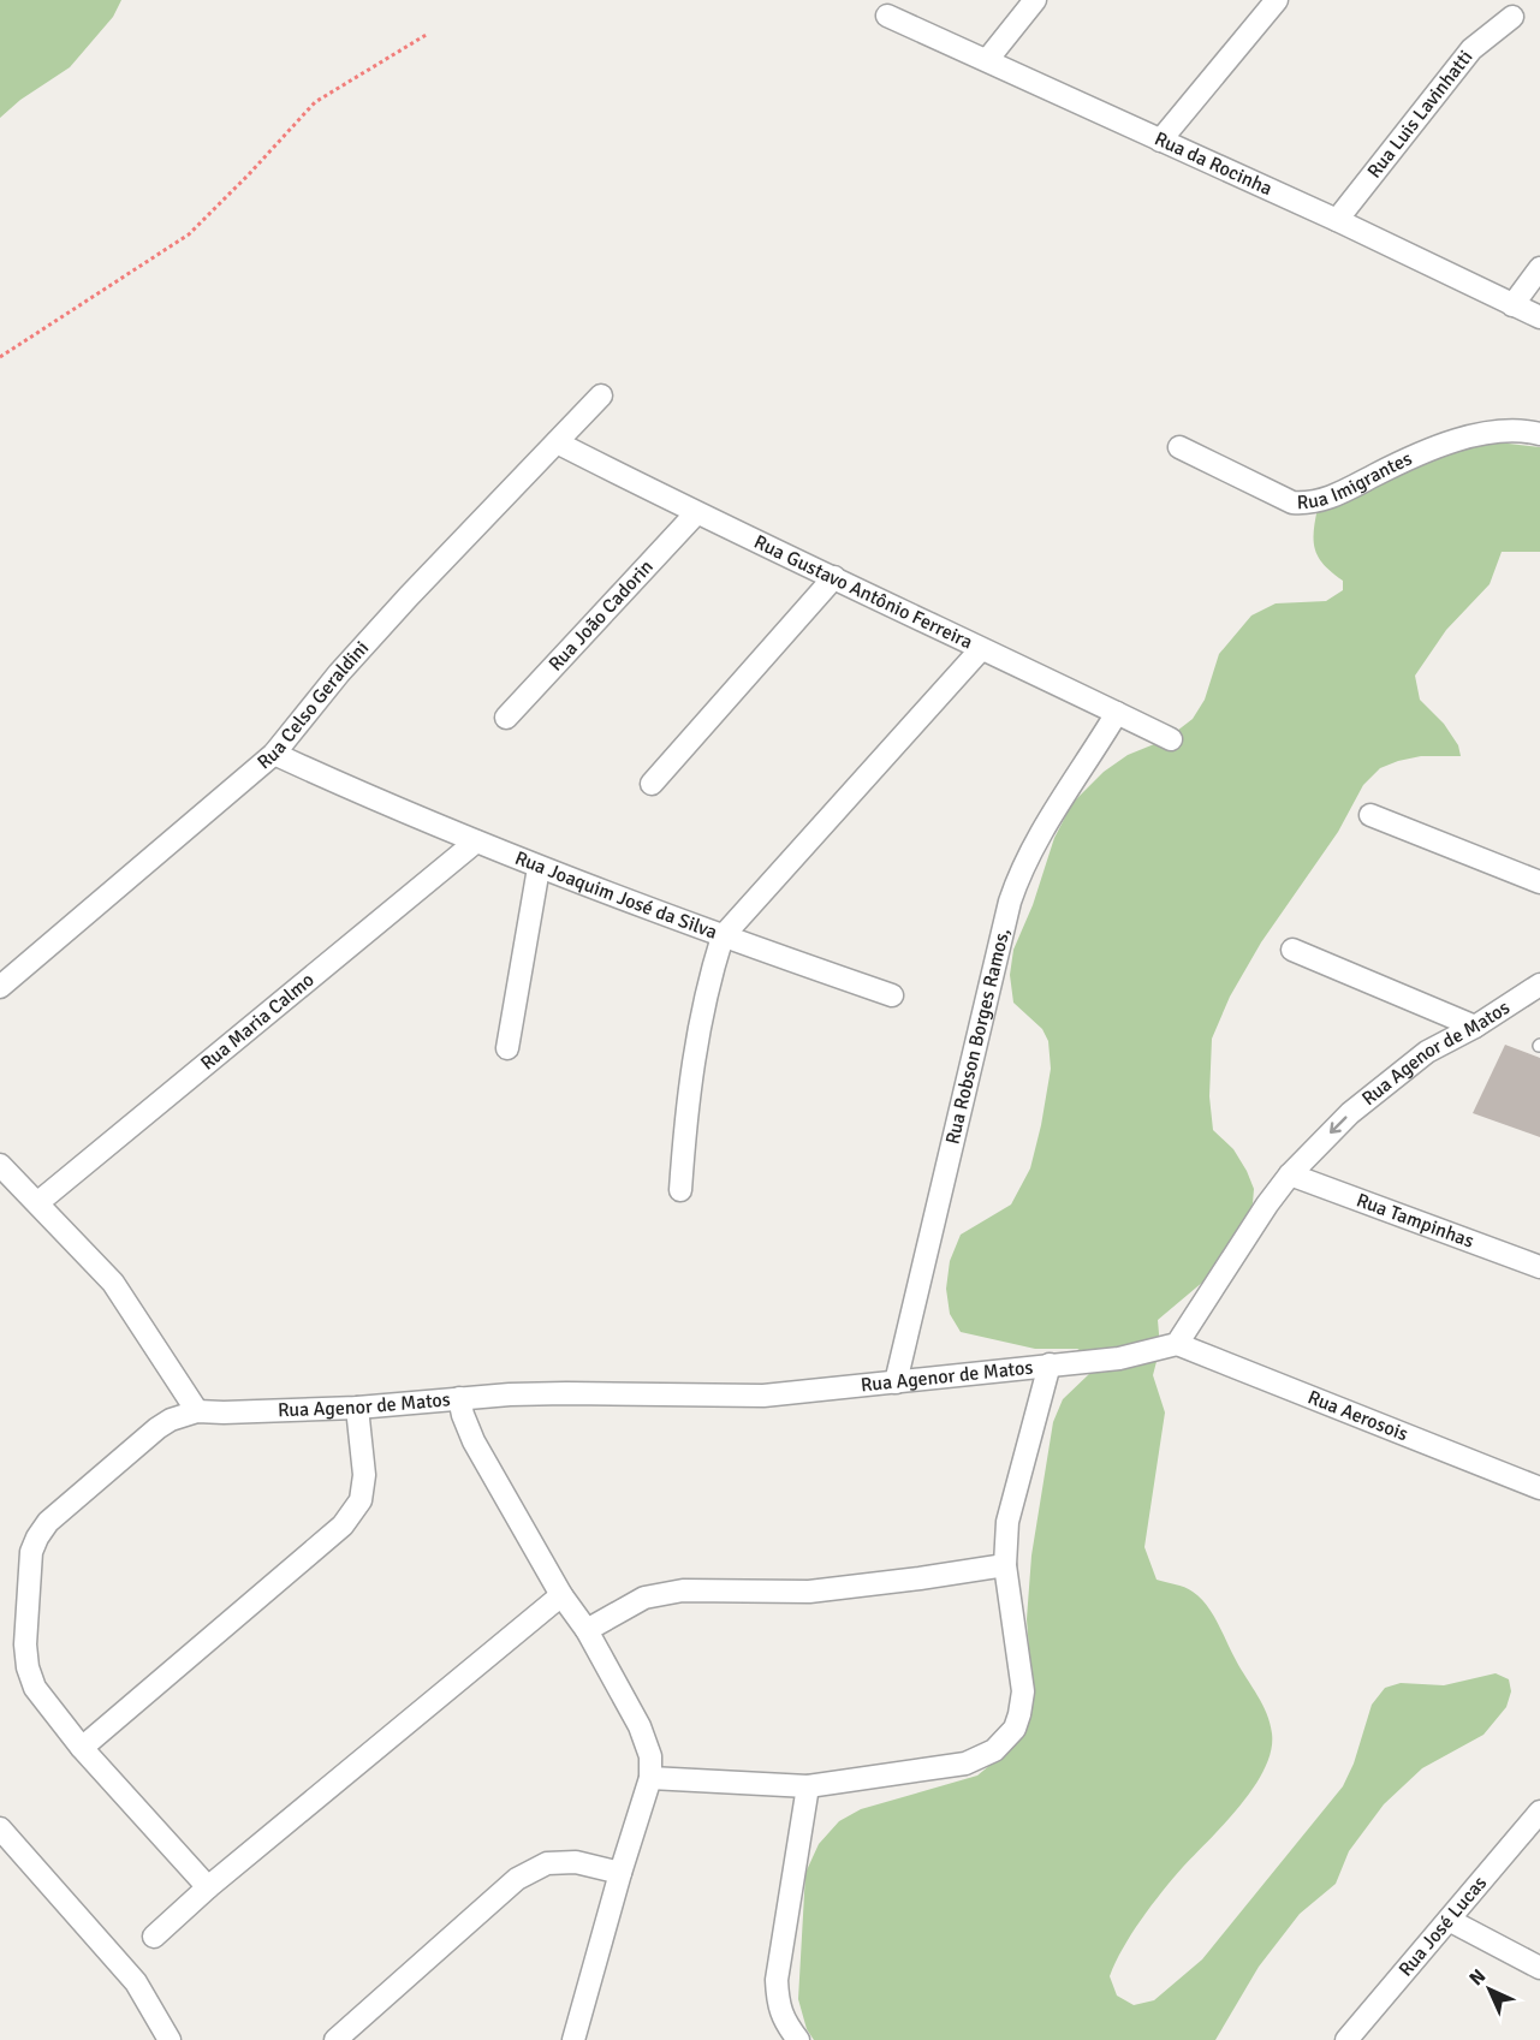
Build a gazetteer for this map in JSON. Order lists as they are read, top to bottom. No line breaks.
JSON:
{"streets":{"street":["Rua Luis Lavinhatti","Rua da Rocinha","Rua Imigrantes","Rua Gustavo Antônio Ferreira","Rua João Cadorin","Rua Celso Geraldini","Rua Joaquim José da Silva","Rua Maria Calmo","Rua Robson Borges Ramos,","Rua Agenor de Matos","Rua Tampinhas","Rua Aerosois","Rua José Lucas"]},"crossings":[["Rua Luis Lavinhatti","Rua da Rocinha"],["Rua Gustavo Antônio Ferreira","Rua João Cadorin"],["Rua Gustavo Antônio Ferreira","Rua Celso Geraldini"],["Rua Gustavo Antônio Ferreira","Rua Joaquim José da Silva"],["Rua Gustavo Antônio Ferreira","Rua Robson Borges Ramos,"],["Rua Celso Geraldini","Rua Joaquim José da Silva"],["Rua Joaquim José da Silva","Rua Maria Calmo"],["Rua Robson Borges Ramos,","Rua Agenor de Matos"],["Rua Agenor de Matos","Rua Tampinhas"],["Rua Agenor de Matos","Rua Aerosois"]],"north":"top left"}
